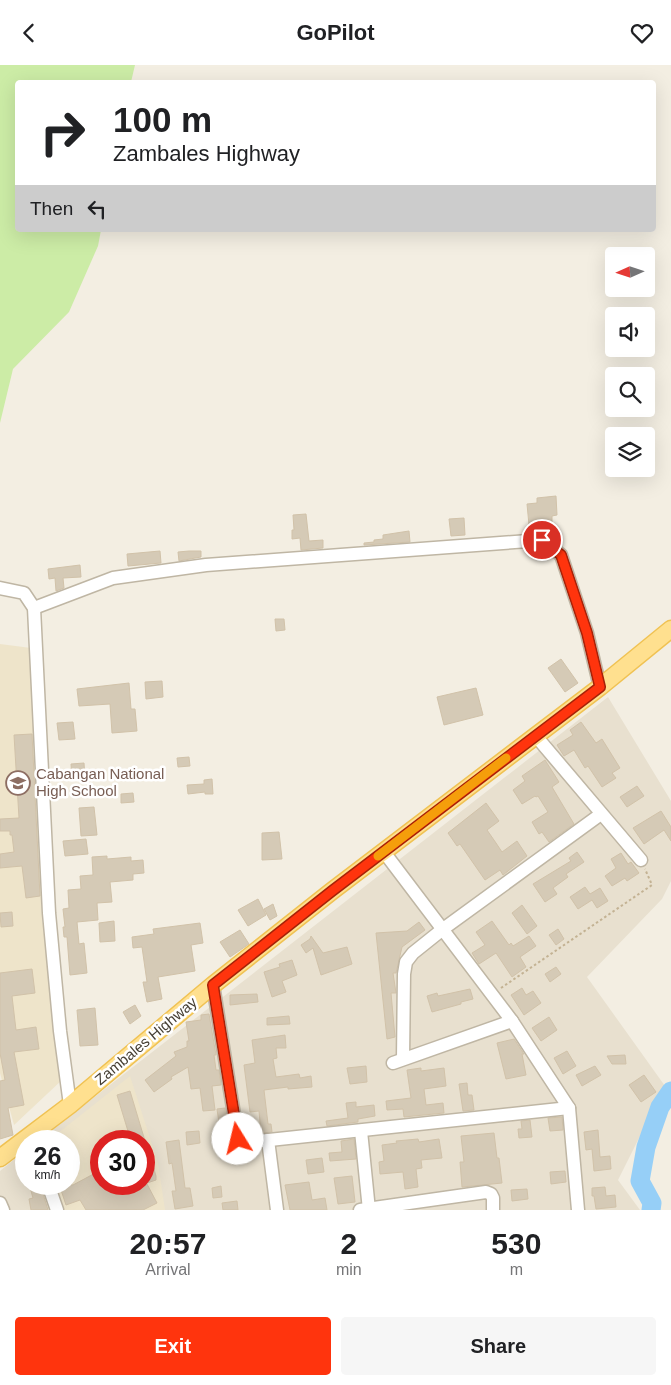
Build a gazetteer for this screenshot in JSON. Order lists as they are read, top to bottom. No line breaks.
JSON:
{"streets":{"main road":["Zambales Highway"]},"places":{"school or university":["Cabangan National High School"]},"north":"left","page":{"header":"GoPilot","turn":["100 m","Zambales Highway"],"then":"Then","speed":"26 km/h","limit":"30","eta":["20:57","Arrival","2","min","530","m"],"buttons":["Exit","Share"]}}
